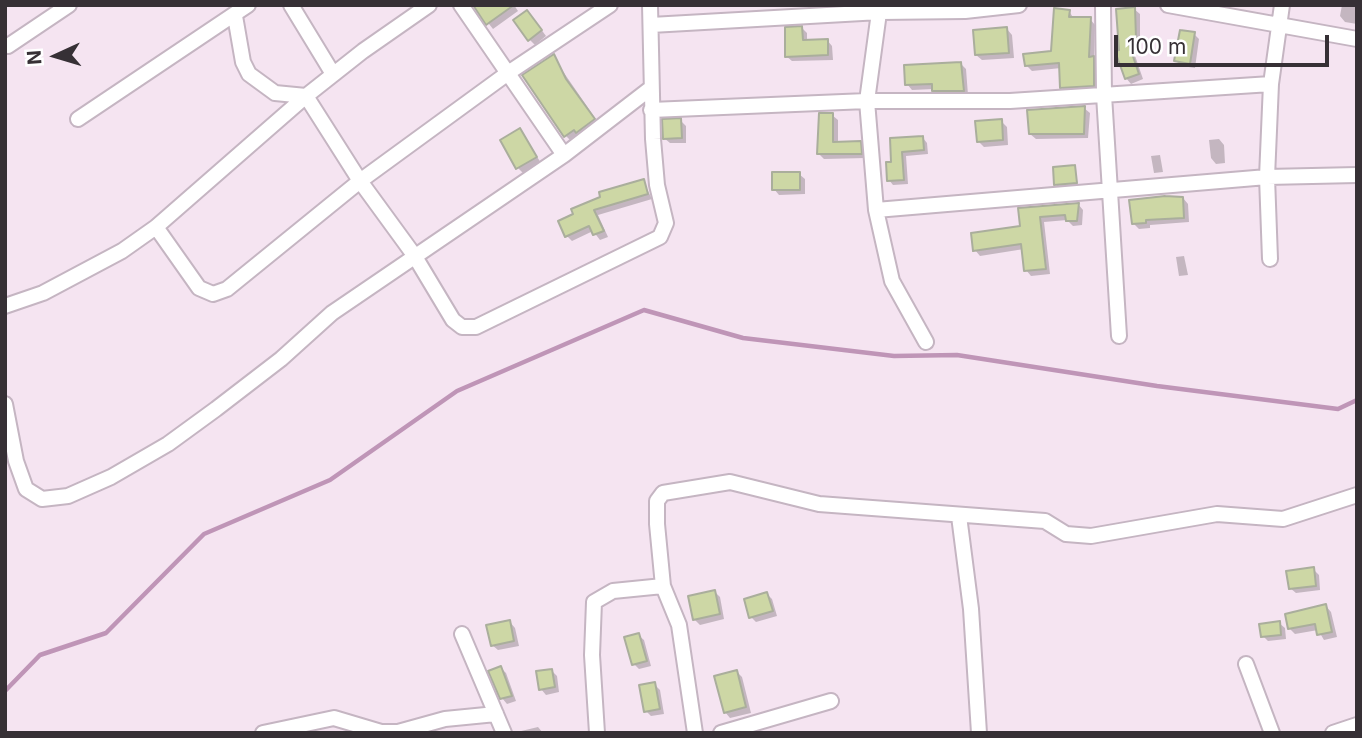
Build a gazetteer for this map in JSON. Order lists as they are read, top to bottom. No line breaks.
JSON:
{"scale_bar":"100 m","north":"left"}
